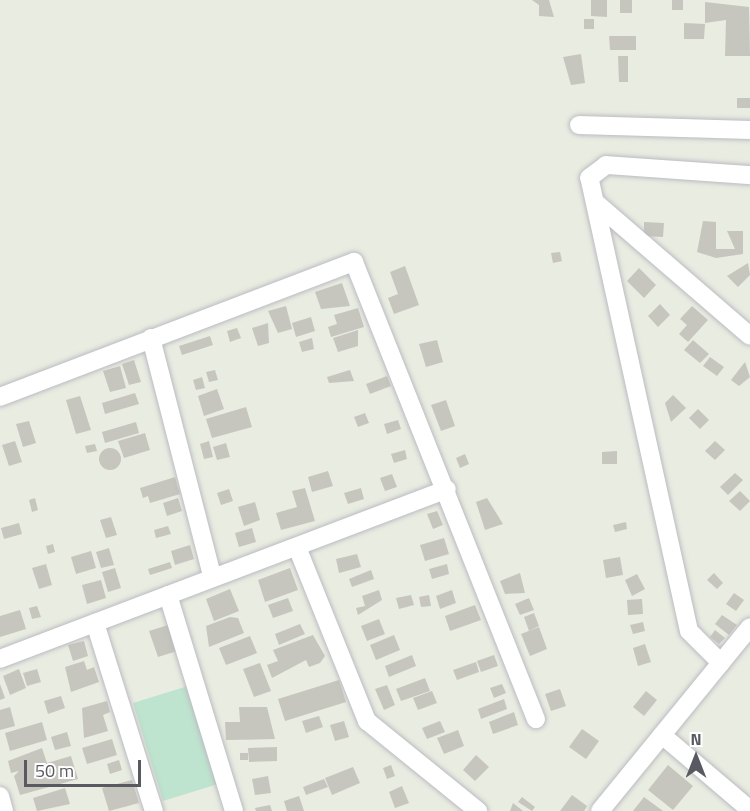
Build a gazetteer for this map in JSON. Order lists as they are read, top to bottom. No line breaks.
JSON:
{"scale_bar":"50 m","north":"top"}
